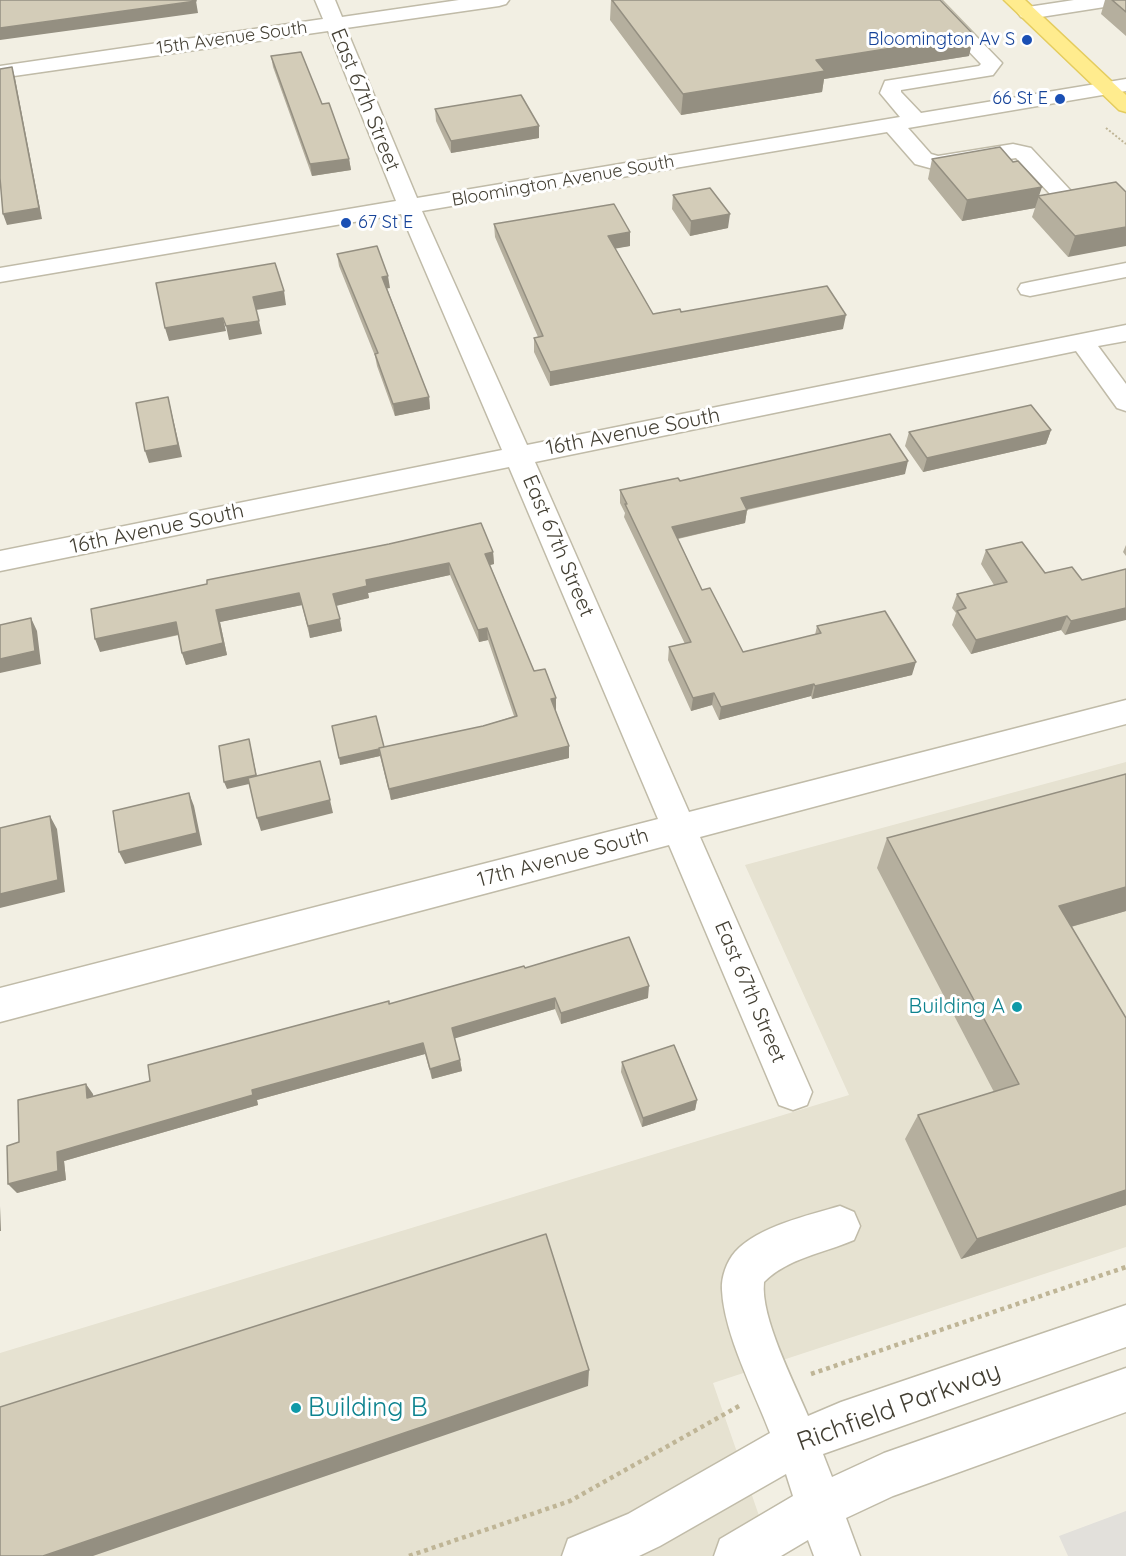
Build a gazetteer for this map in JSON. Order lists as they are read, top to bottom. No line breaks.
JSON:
{"streets":{"street":["15th Avenue South","East 67th Street","Bloomington Avenue South","16th Avenue South","17th Avenue South","Richfield Parkway"]},"crossings":[["15th Avenue South","East 67th Street"],["East 67th Street","Bloomington Avenue South"],["East 67th Street","16th Avenue South"],["East 67th Street","17th Avenue South"]],"places":["Bloomington Av S","66 St E","67 St E","Building A","Building B"]}
